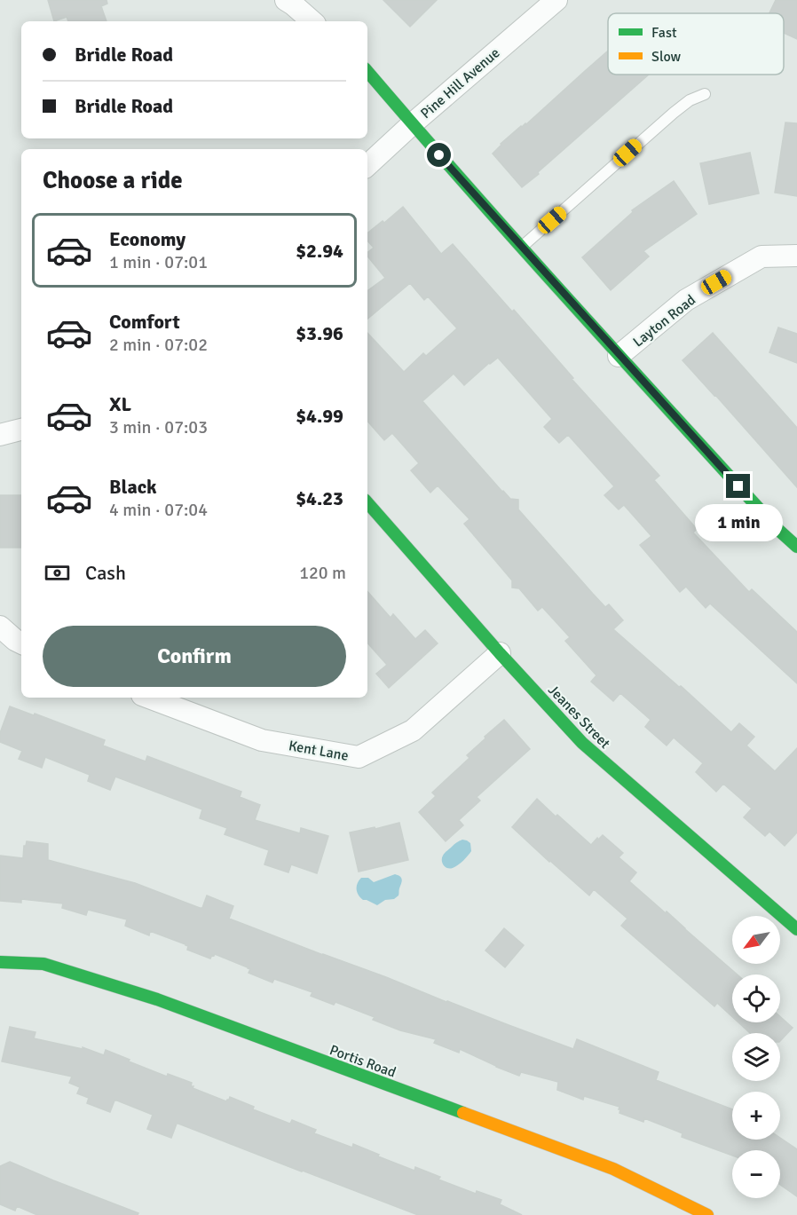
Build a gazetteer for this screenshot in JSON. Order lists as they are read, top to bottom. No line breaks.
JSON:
{"streets":{"street":["Pine Hill Avenue","Layton Road","Jeanes Street","Kent Lane","Portis Road"]},"crossings":[["Jeanes Street","Kent Lane"]],"legend":["Fast","Slow"],"north":"bottom left","page":{"banner":["Bridle Road","Bridle Road"],"heading":"Choose a ride","list":[{"name":"Economy","note":"1 min · 07:01","value":"$2.94"},{"name":"Comfort","note":"2 min · 07:02","value":"$3.96"},{"name":"XL","note":"3 min · 07:03","value":"$4.99"},{"name":"Black","note":"4 min · 07:04","value":"$4.23"}],"bubble":"1 min","pay":["Cash","120 m"],"buttons":"Confirm","map_buttons":["+","−"]}}
